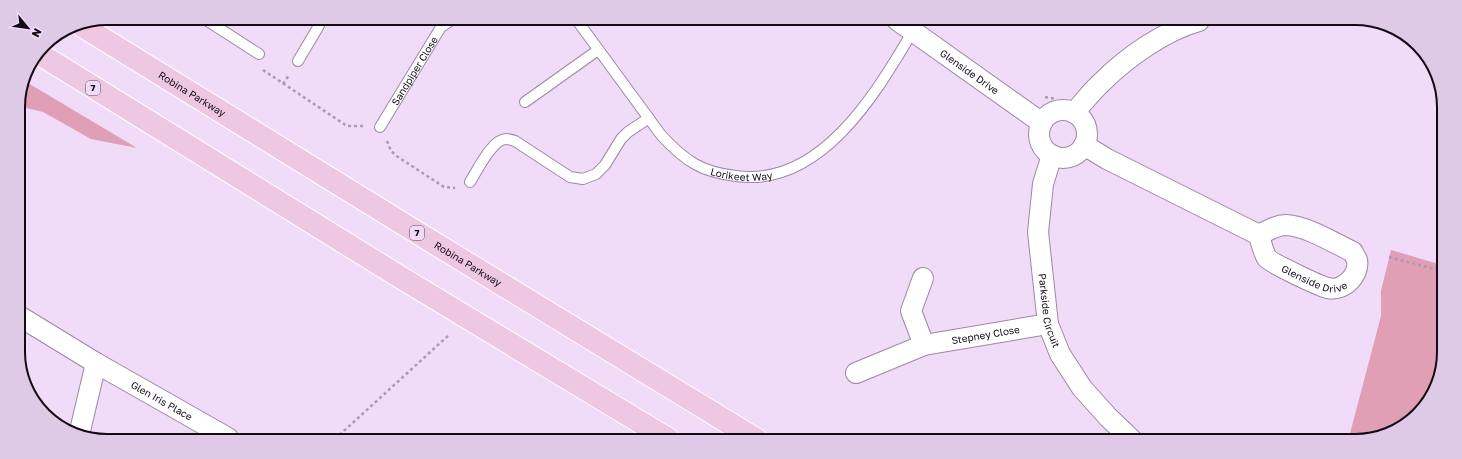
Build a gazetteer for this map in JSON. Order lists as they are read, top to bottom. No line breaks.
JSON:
{"streets":{"main road":["7","Robina Parkway"],"street":["Glenside Drive","Parkside Circuit","Stepney Close","Glen Iris Place"],"lane":["Sandpiper Close","Lorikeet Way"]},"crossings":[["Glenside Drive","Lorikeet Way"],["Glenside Drive","Parkside Circuit"],["Parkside Circuit","Stepney Close"]],"north":"bottom right"}
